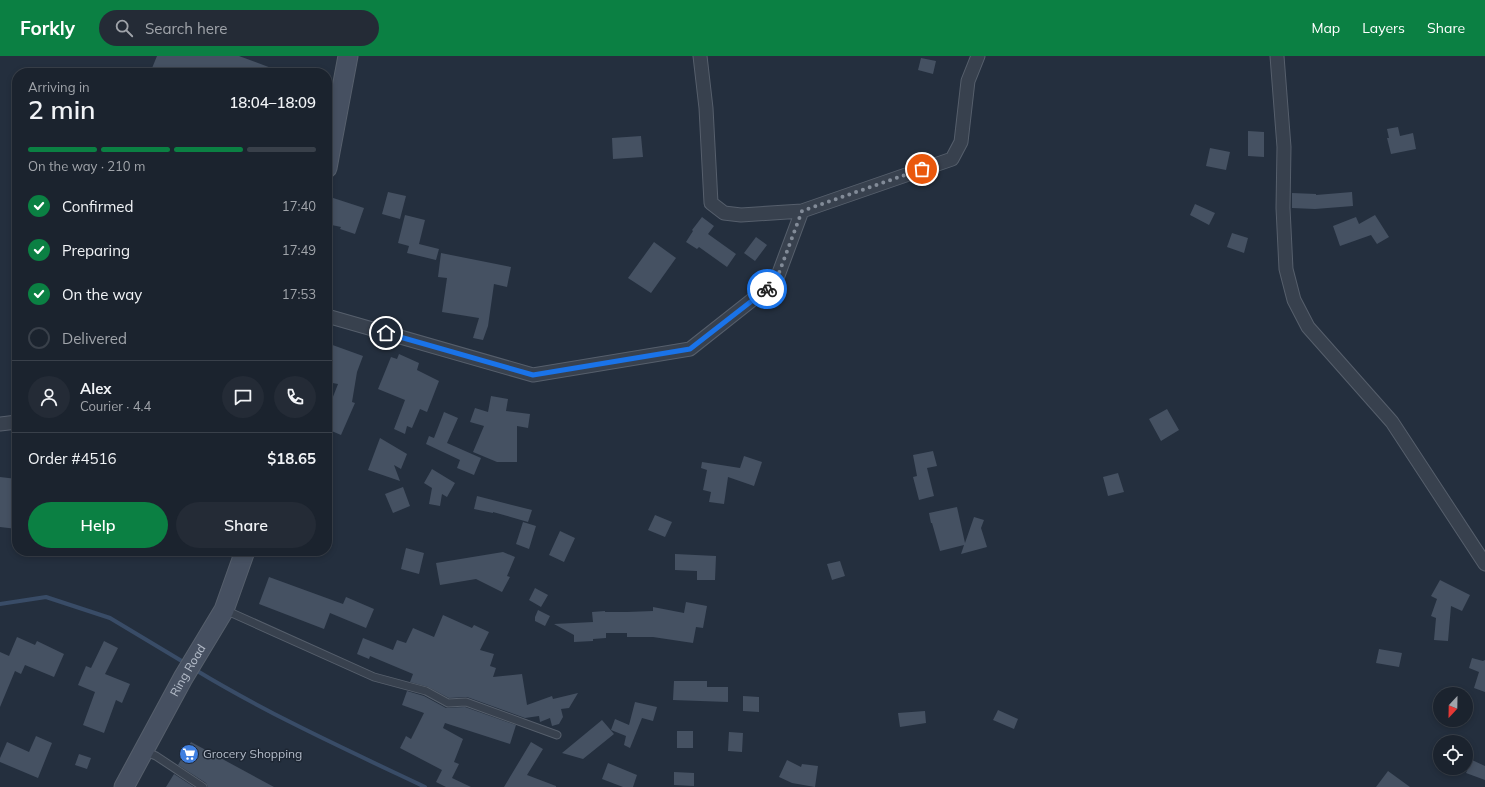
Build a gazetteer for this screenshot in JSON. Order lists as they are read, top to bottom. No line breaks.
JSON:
{"streets":{"main road":["Ring Road"]},"places":{"supermarket":["Grocery Shopping"]},"north":"bottom","page":{"header":"Forkly","search":"Search here","nav":["Map","Layers","Share"],"heading":["2 min","Arriving in","18:04–18:09"],"panel":["Alex","Courier · 4.4","Order #4516","$18.65"],"bar":"On the way · 210 m","list":[["Confirmed","17:40"],["Preparing","17:49"],["On the way","17:53"],"Delivered"],"buttons":["Help","Share"]}}
